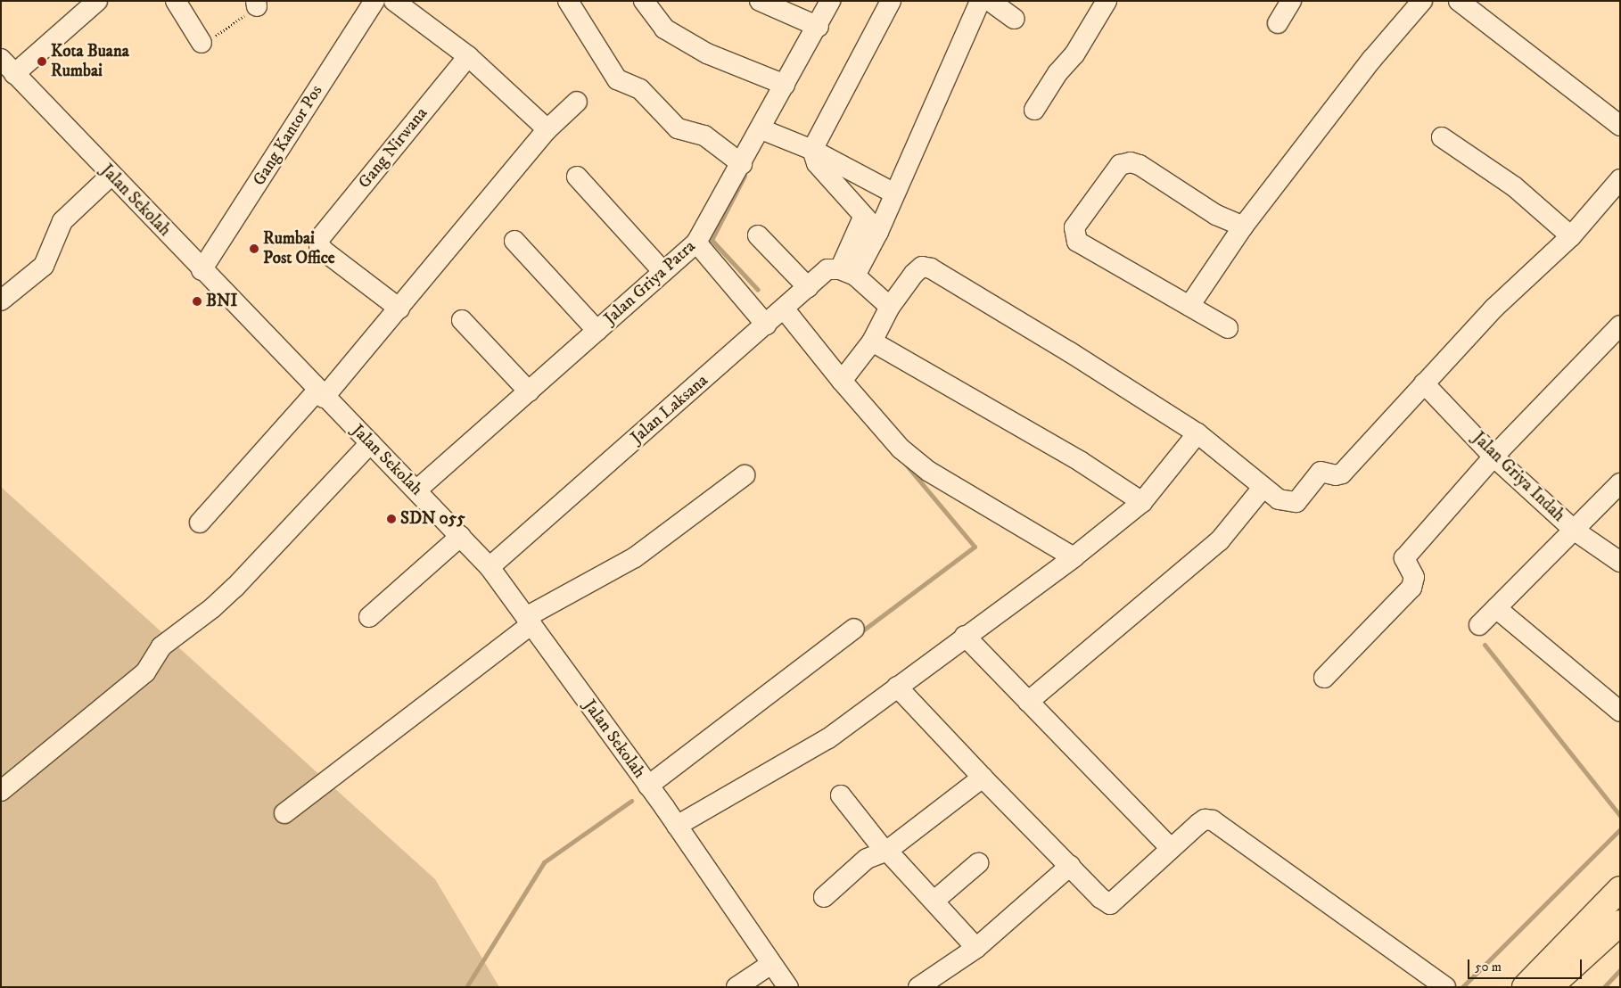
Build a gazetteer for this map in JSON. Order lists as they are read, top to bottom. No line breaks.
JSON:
{"streets":{"street":["Gang Kantor Pos","Gang Nirwana","Jalan Sekolah","Jalan Griya Patra","Jalan Laksana","Jalan Griya Indah"]},"crossings":[["Gang Kantor Pos","Jalan Sekolah"],["Jalan Sekolah","Jalan Griya Patra"],["Jalan Sekolah","Jalan Laksana"]],"places":["Kota Buana Rumbai","Rumbai Post Office","BNI","SDN 055"],"scale_bar":"50 m"}
